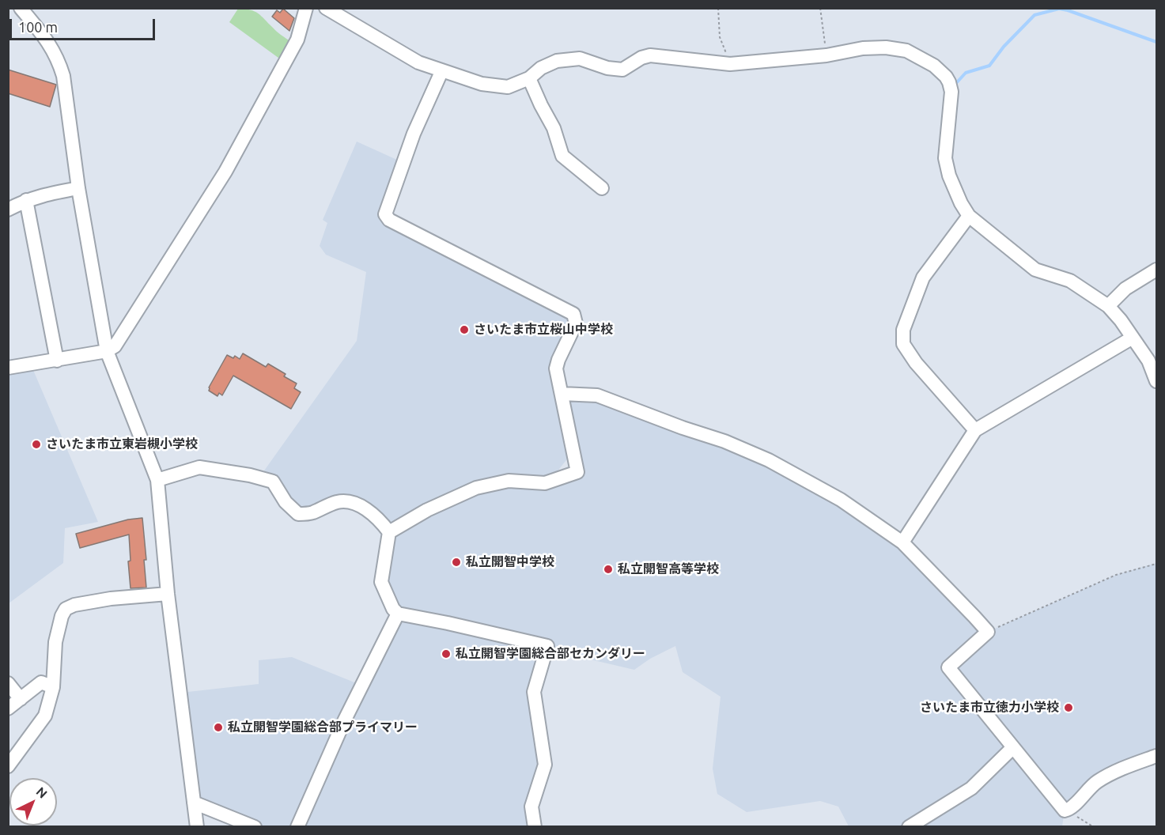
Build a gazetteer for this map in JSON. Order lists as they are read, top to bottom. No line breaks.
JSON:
{"places":["さいたま市立桜山中学校","さいたま市立東岩槻小学校","私立開智中学校","私立開智高等学校","私立開智学園総合部セカンダリー","さいたま市立徳力小学校","私立開智学園総合部プライマリー"],"scale_bar":"100 m","north":"top right"}
